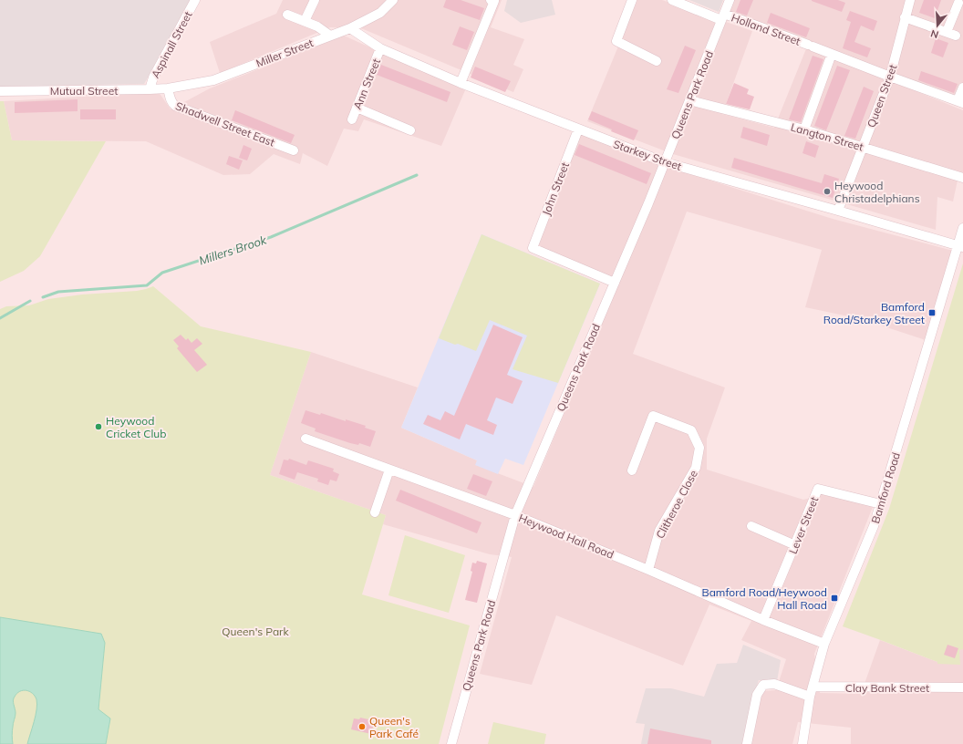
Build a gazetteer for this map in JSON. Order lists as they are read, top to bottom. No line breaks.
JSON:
{"streets":{"street":["Holland Street","Aspinall Street","Miller Street","Ann Street","Mutual Street","Queens Park Road","Queen Street","Shadwell Street East","Langton Street","Starkey Street","John Street","Bamford Road","Clitheroe Close","Lever Street","Heywood Hall Road","Clay Bank Street"]},"crossings":[["Holland Street","Queens Park Road"],["Holland Street","Queen Street"],["Aspinall Street","Mutual Street"],["Miller Street","Mutual Street"],["Miller Street","Shadwell Street East"],["Miller Street","Starkey Street"],["Ann Street","Starkey Street"],["Mutual Street","Shadwell Street East"],["Queens Park Road","Langton Street"],["Queens Park Road","Starkey Street"],["Queens Park Road","John Street"],["Queens Park Road","Heywood Hall Road"],["Queen Street","Langton Street"],["Queen Street","Starkey Street"],["Starkey Street","John Street"],["Starkey Street","Bamford Road"],["Bamford Road","Lever Street"],["Bamford Road","Heywood Hall Road"],["Bamford Road","Clay Bank Street"],["Clitheroe Close","Heywood Hall Road"],["Lever Street","Heywood Hall Road"]],"water":["Millers Brook"],"parks":["Queen's Park"],"places":{"other":["Heywood Christadelphians","Heywood Cricket Club","Queen's Park Café"],"transit":["Bamford Road/Starkey Street","Bamford Road/Heywood Hall Road"]},"north":"bottom"}
